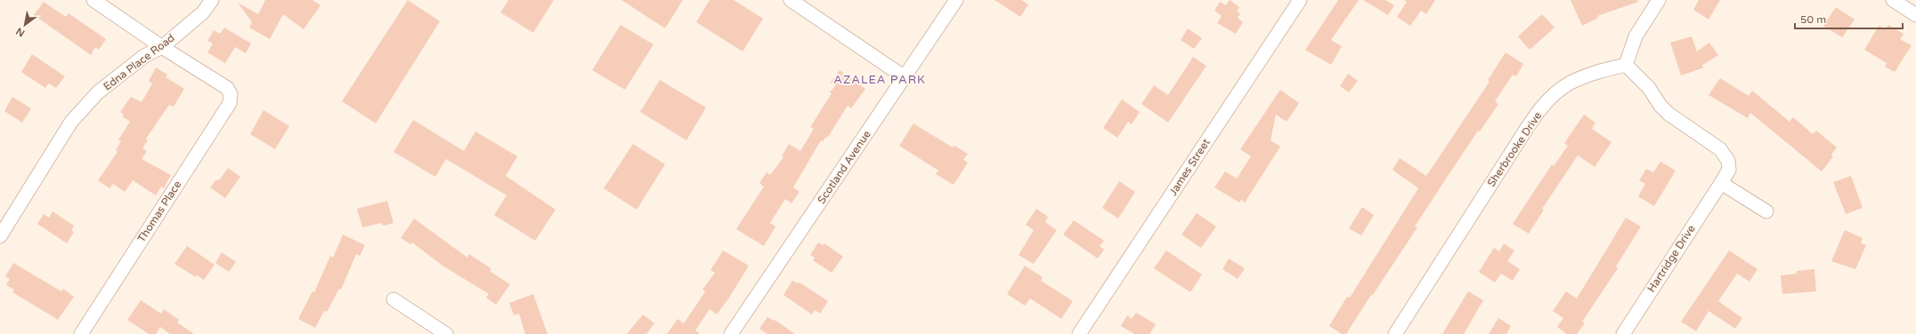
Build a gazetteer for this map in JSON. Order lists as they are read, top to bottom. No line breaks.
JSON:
{"streets":{"street":["Edna Place Road","Sherbrooke Drive","Scotland Avenue","James Street","Thomas Place","Hartridge Drive"]},"crossings":[["Edna Place Road","Thomas Place"],["Sherbrooke Drive","Hartridge Drive"]],"districts":["AZALEA PARK"],"scale_bar":"50 m","north":"bottom left"}
